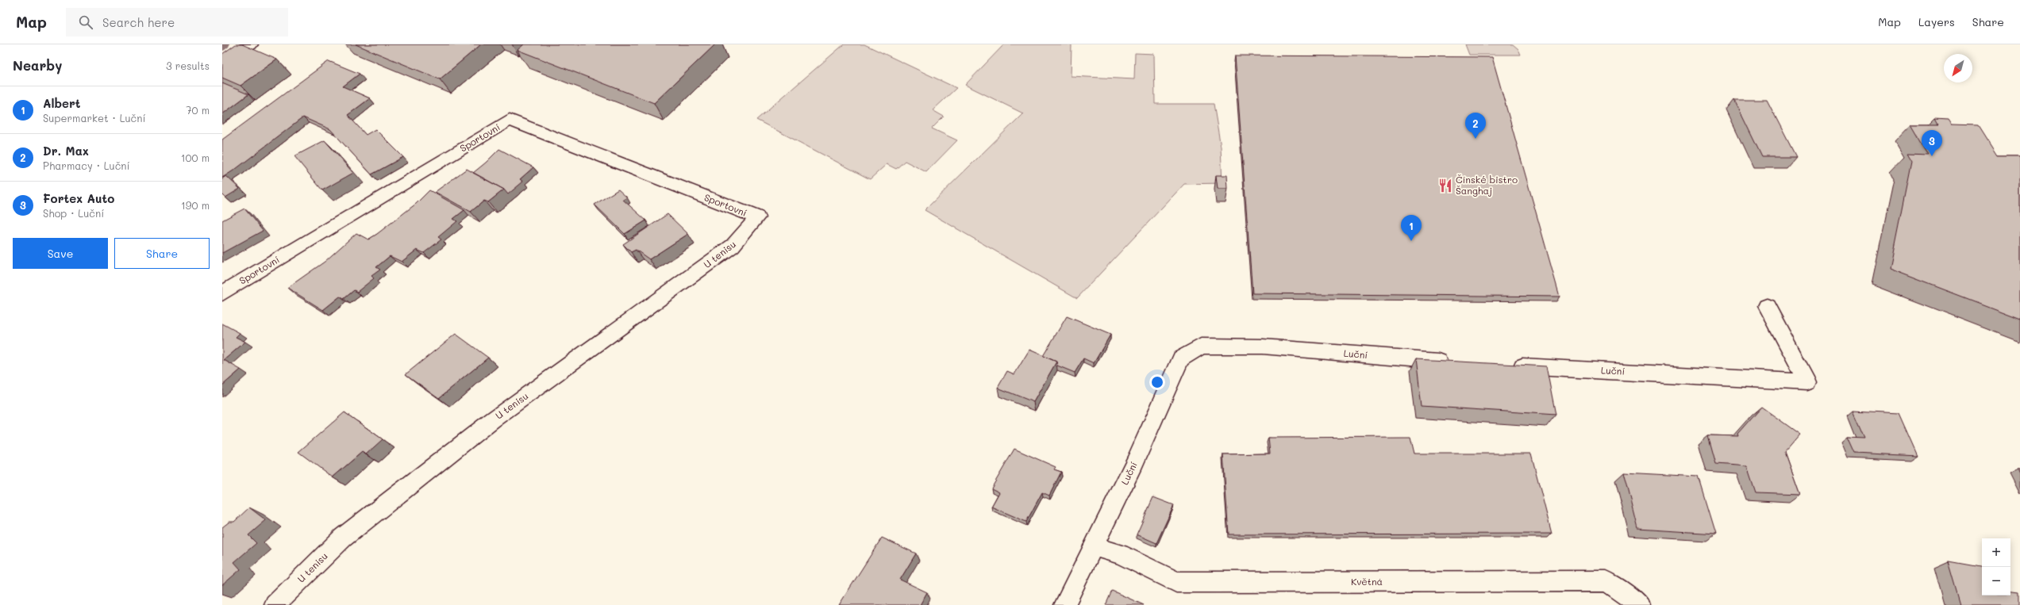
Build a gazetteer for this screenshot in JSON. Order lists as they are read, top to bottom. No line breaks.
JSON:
{"streets":{"street":["Sportovní","U tenisu","Luční","Květná"]},"crossings":[["Sportovní","U tenisu"],["Luční","Květná"]],"places":{"restaurant":["Čínské bistro Šanghaj"]},"north":"bottom left","page":{"header":"Map","search":"Search here","nav":["Map","Layers","Share"],"heading":["Nearby","3 results"],"list":[{"mark":"1","name":"Albert","note":"Supermarket · Luční","value":"70 m"},{"mark":"2","name":"Dr. Max","note":"Pharmacy · Luční","value":"100 m"},{"mark":"3","name":"Fortex Auto","note":"Shop · Luční","value":"190 m"}],"pins":["2","3","1"],"buttons":["Save","Share"],"map_buttons":["+","−"]}}
